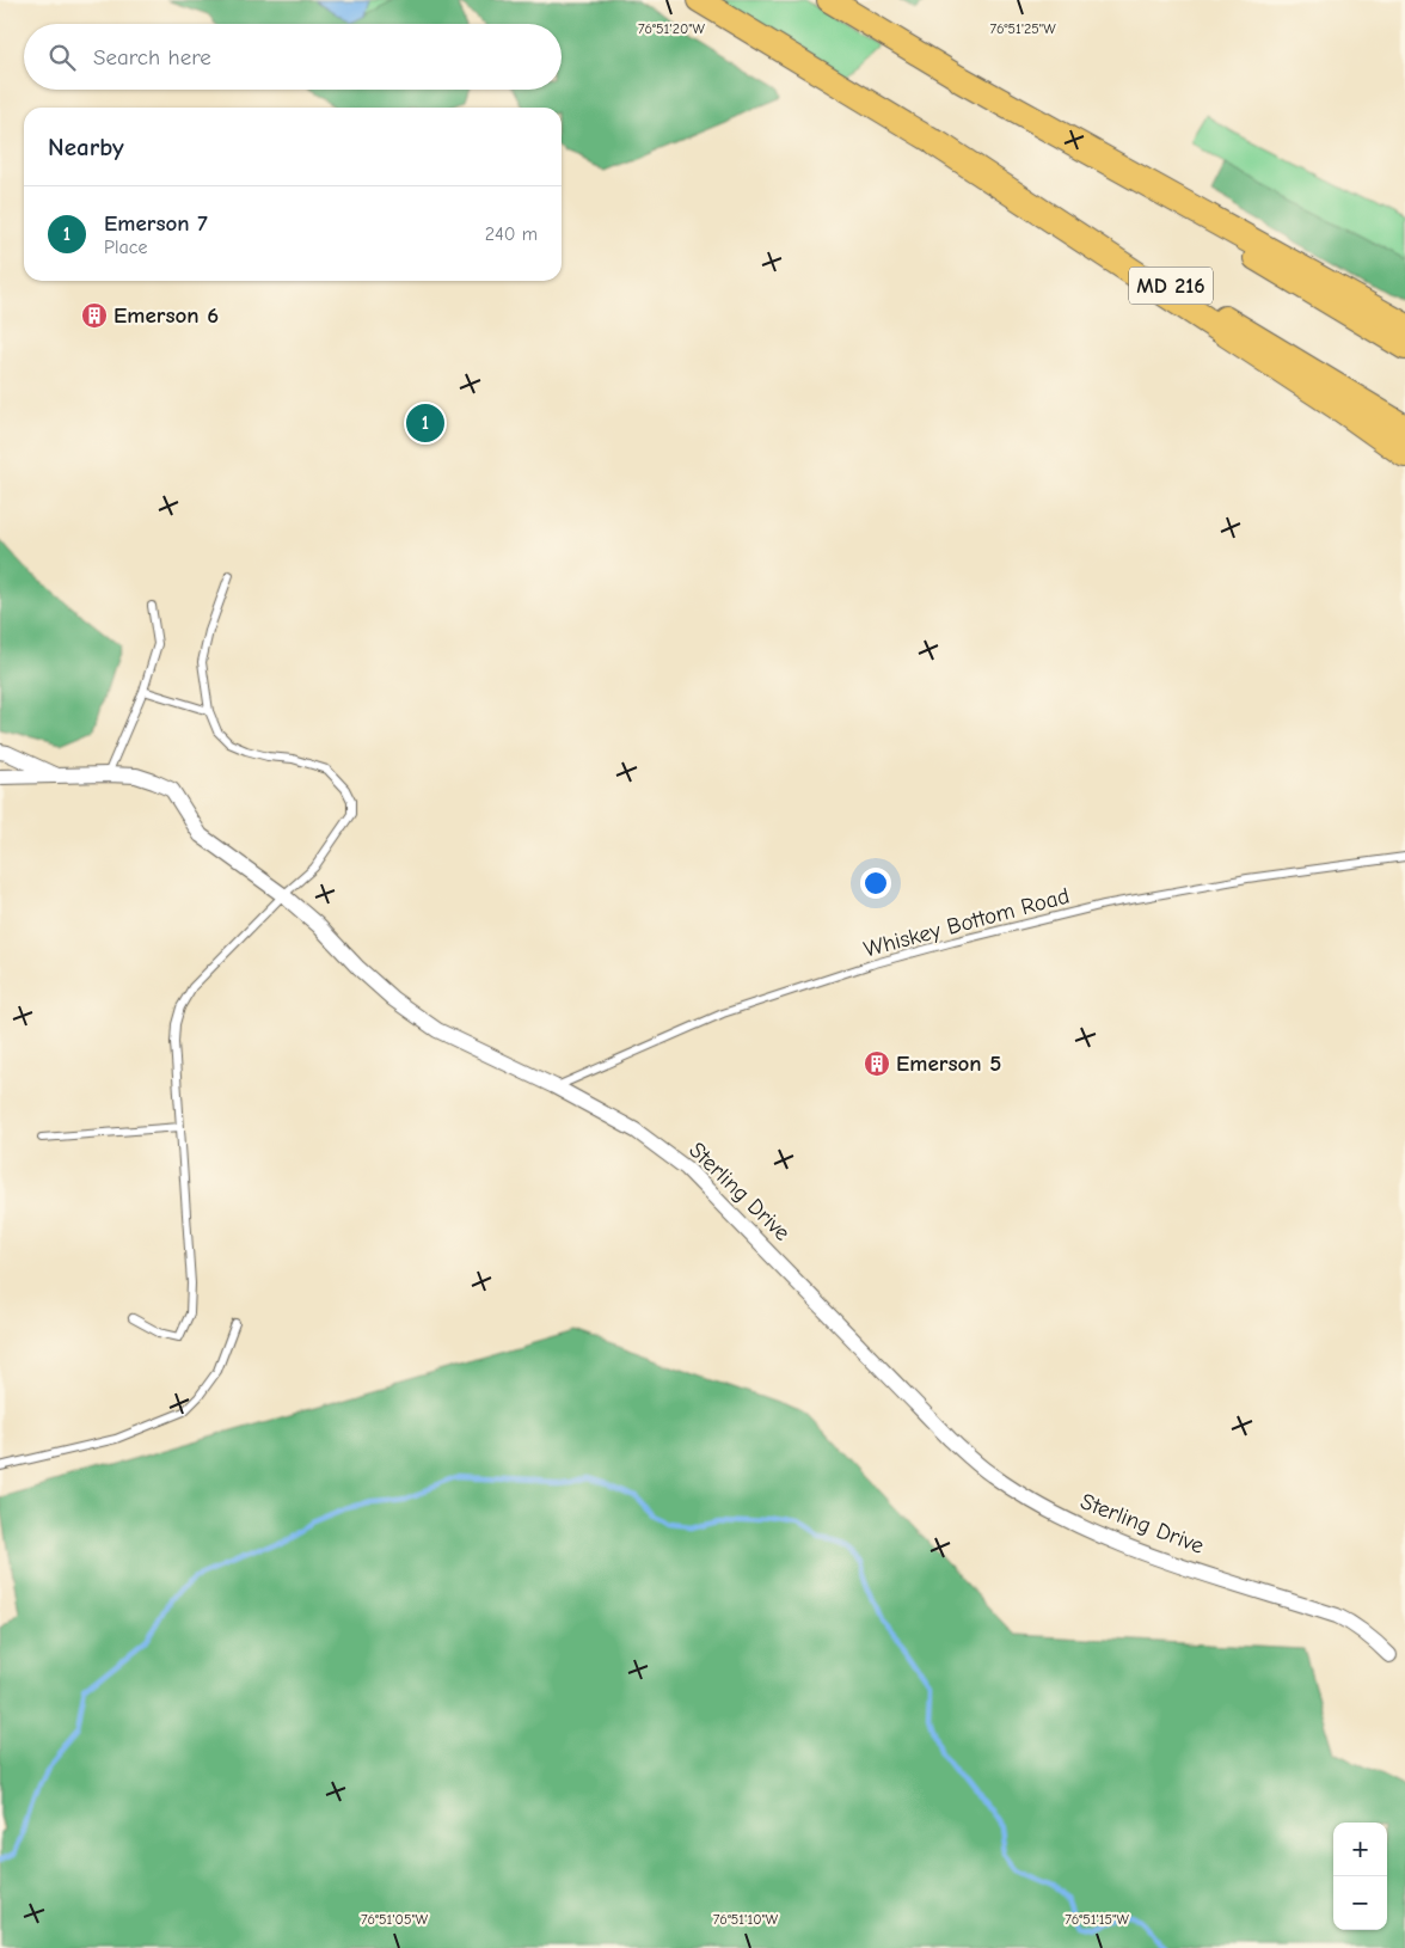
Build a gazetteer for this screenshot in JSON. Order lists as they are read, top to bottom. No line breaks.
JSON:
{"streets":{"main road":["MD 216"],"street":["Sterling Drive"],"lane":["Whiskey Bottom Road"]},"crossings":[["Whiskey Bottom Road","Sterling Drive"]],"places":{"building":["Emerson 6","Emerson 5"]},"page":{"search":"Search here","heading":"Nearby","list":[{"mark":"1","name":"Emerson 7","note":"Place","value":"240 m"}],"pins":"1","map_buttons":["+","−"]},"coordinates":["76°51'20\"W","76°51'25\"W","76°51'05\"W","76°51'10\"W","76°51'15\"W"]}
